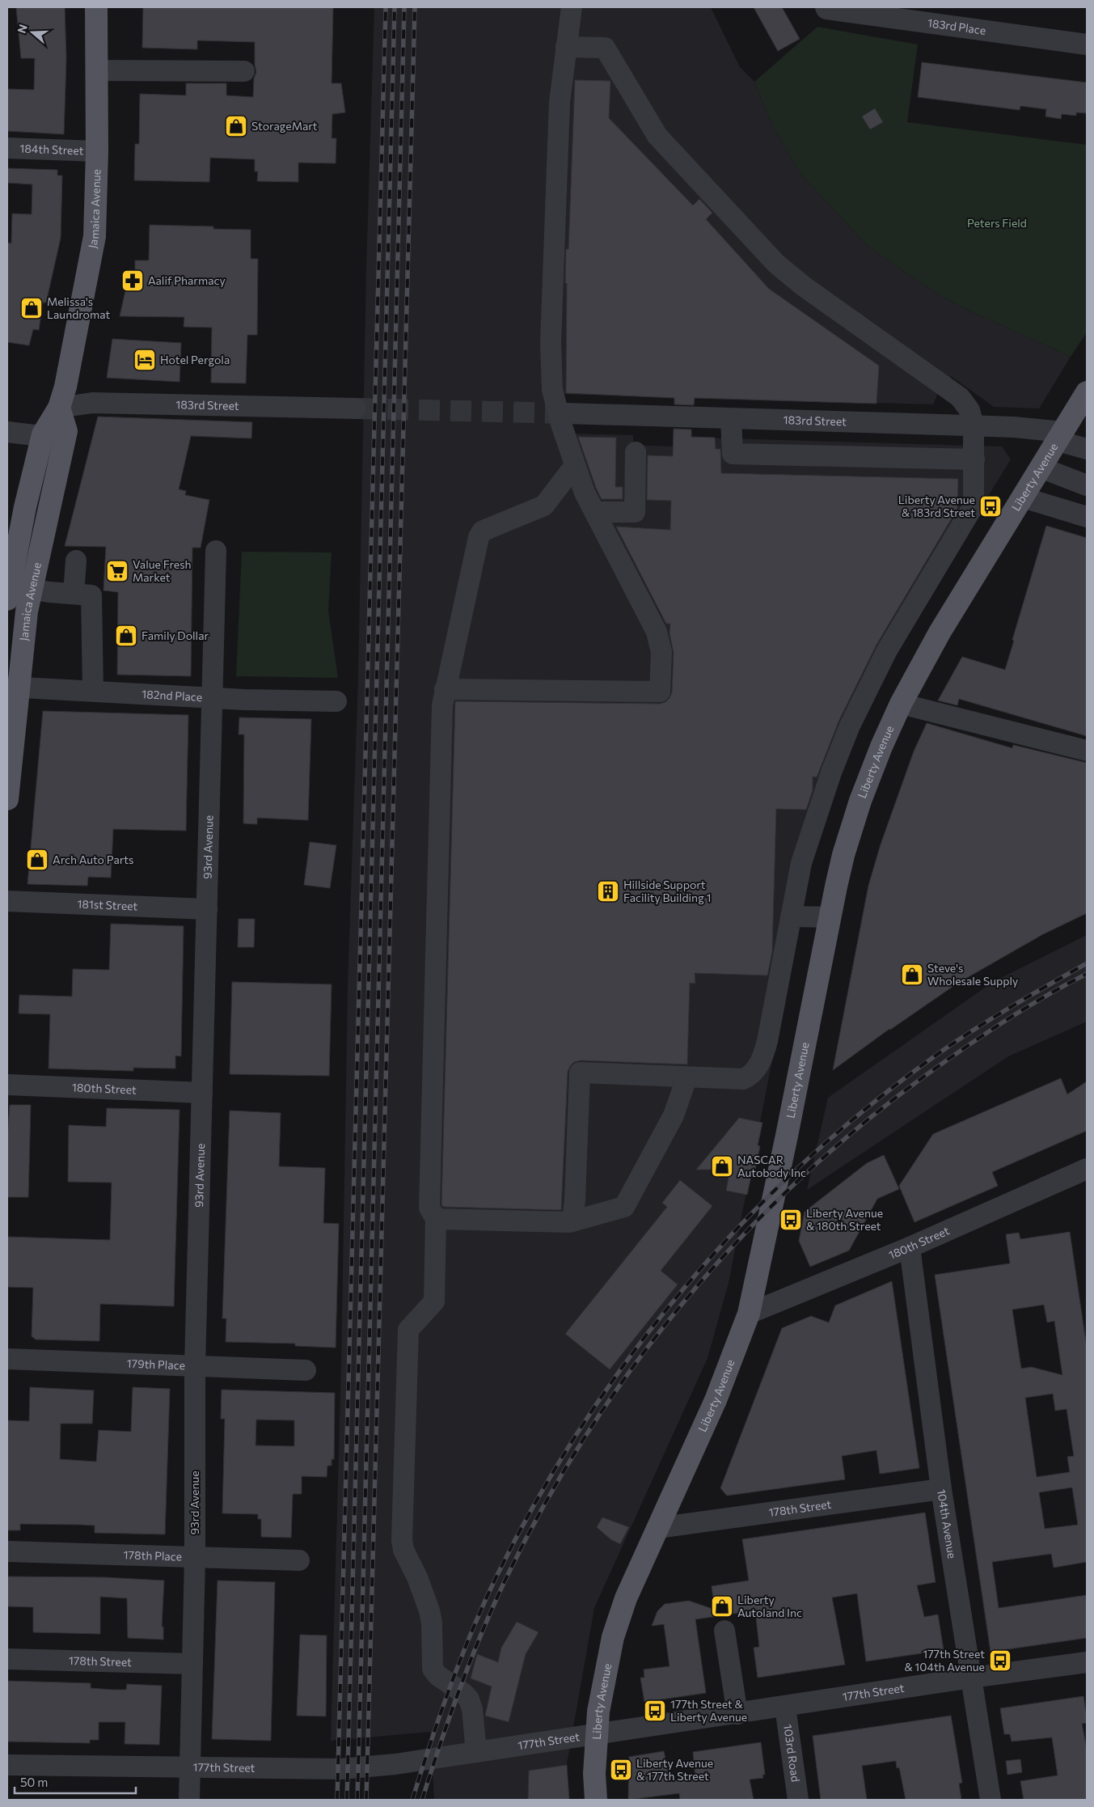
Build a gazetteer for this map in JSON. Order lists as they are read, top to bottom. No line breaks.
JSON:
{"streets":{"main road":["Jamaica Avenue","Liberty Avenue"],"street":["183rd Place","184th Street","183rd Street","182nd Place","93rd Avenue","181st Street","180th Street","179th Place","178th Street","104th Avenue","178th Place","177th Street","103rd Road"]},"crossings":[["184th Street","Jamaica Avenue"],["Jamaica Avenue","183rd Street"],["Jamaica Avenue","182nd Place"],["183rd Street","Liberty Avenue"],["Liberty Avenue","180th Street"],["Liberty Avenue","178th Street"],["Liberty Avenue","177th Street"],["182nd Place","93rd Avenue"],["93rd Avenue","181st Street"],["93rd Avenue","180th Street"],["93rd Avenue","179th Place"],["93rd Avenue","178th Street"],["93rd Avenue","178th Place"],["93rd Avenue","177th Street"],["180th Street","104th Avenue"],["178th Street","104th Avenue"],["104th Avenue","177th Street"],["177th Street","103rd Road"]],"parks":["Peters Field"],"places":{"shop":["StorageMart","Melissa's Laundromat","Family Dollar","Arch Auto Parts","Steve's Wholesale Supply","NASCAR Autobody Inc","Liberty Autoland Inc"],"pharmacy":["Aalif Pharmacy"],"hotel":["Hotel Pergola"],"bus stop":["Liberty Avenue & 183rd Street","Liberty Avenue & 180th Street","177th Street & 104th Avenue","177th Street & Liberty Avenue","Liberty Avenue & 177th Street"],"supermarket":["Value Fresh Market"],"building":["Hillside Support Facility Building 1"]},"scale_bar":"50 m","north":"left"}
